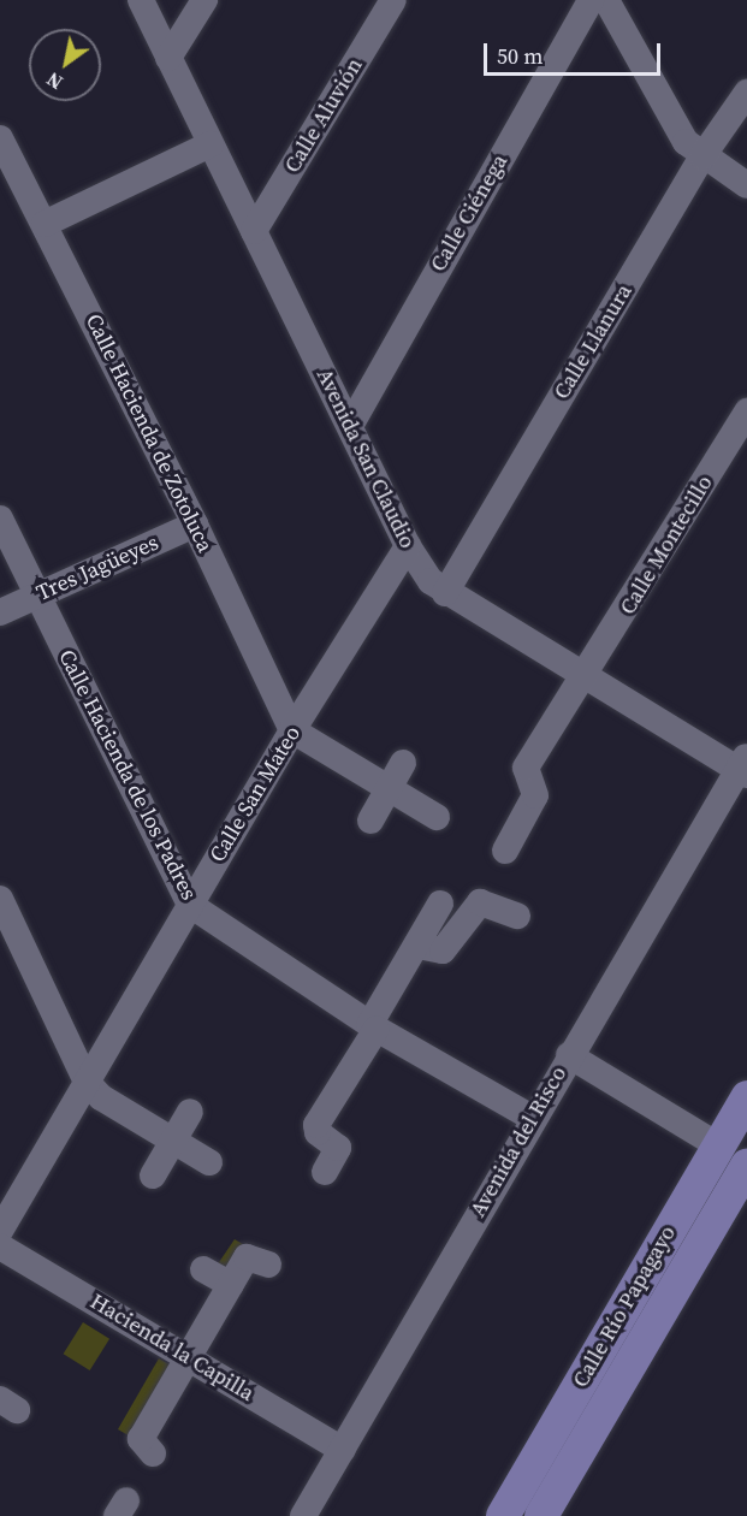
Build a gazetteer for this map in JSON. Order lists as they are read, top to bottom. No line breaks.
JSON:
{"streets":{"main road":["Calle Río Papagayo"],"street":["Calle Aluvión","Calle Ciénega","Calle Llanura","Calle Hacienda de Zotoluca","Avenida San Claudio","Calle Montecillo","Tres Jagüeyes","Calle Hacienda de los Padres","Calle San Mateo","Avenida del Risco","Hacienda la Capilla"]},"crossings":[["Calle Aluvión","Avenida San Claudio"],["Calle Ciénega","Avenida San Claudio"],["Calle Llanura","Avenida San Claudio"],["Calle Hacienda de Zotoluca","Tres Jagüeyes"],["Calle Hacienda de Zotoluca","Calle San Mateo"],["Avenida San Claudio","Calle Montecillo"],["Avenida San Claudio","Calle San Mateo"],["Avenida San Claudio","Avenida del Risco"],["Tres Jagüeyes","Calle Hacienda de los Padres"],["Calle Hacienda de los Padres","Calle San Mateo"],["Calle Hacienda de los Padres","Avenida del Risco"],["Avenida del Risco","Hacienda la Capilla"]],"scale_bar":"50 m","north":"bottom left"}
